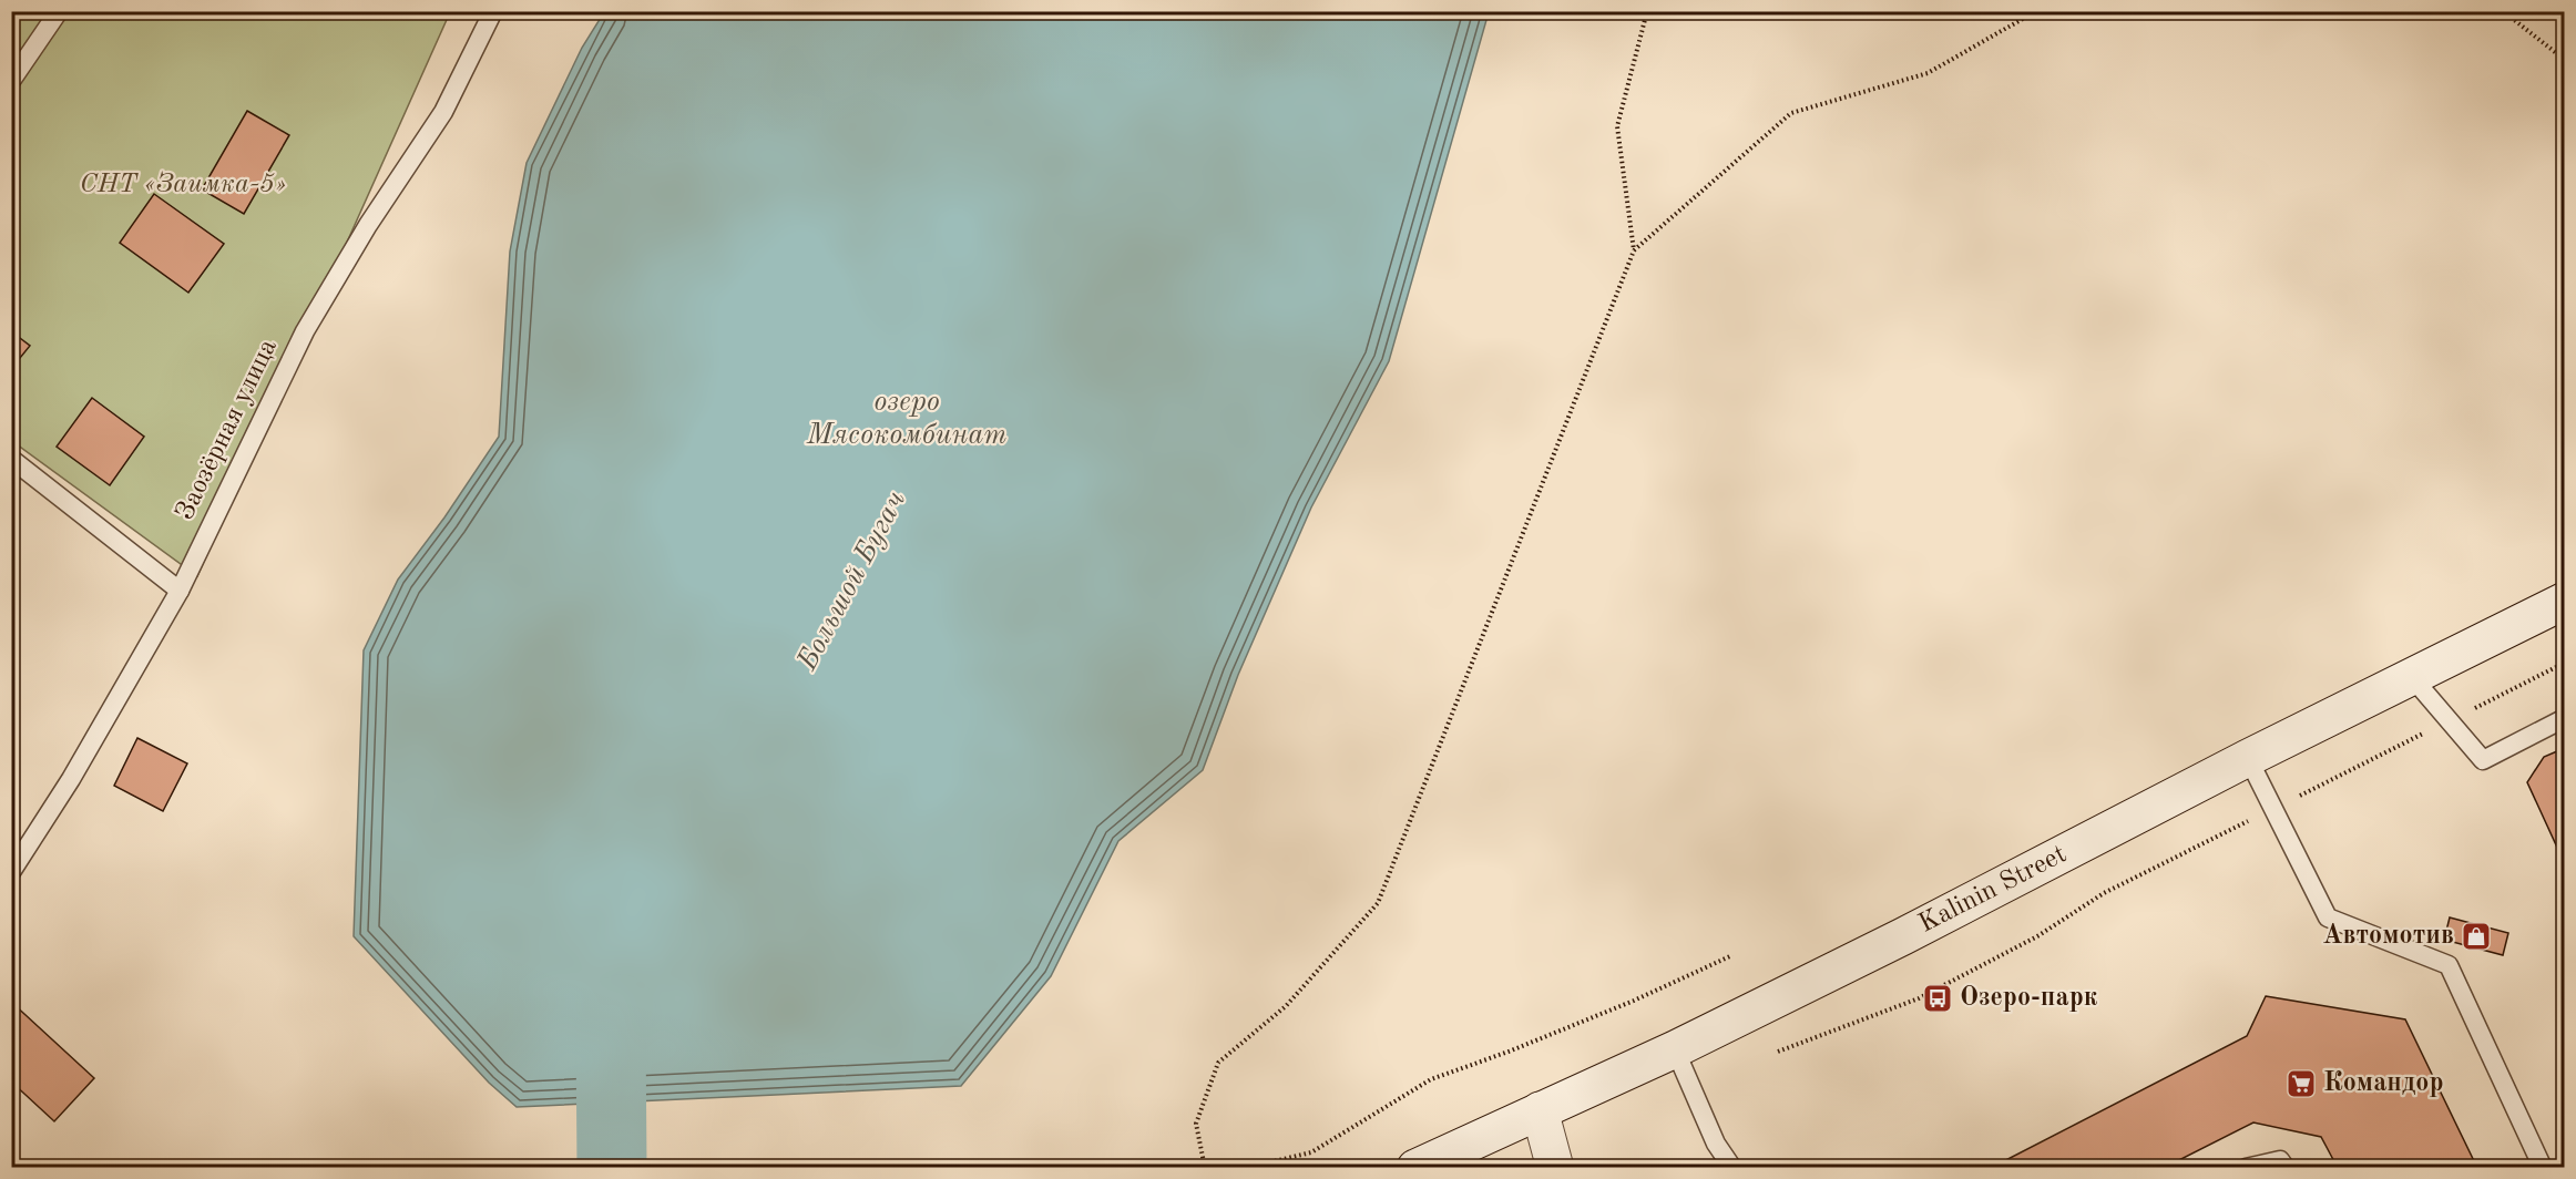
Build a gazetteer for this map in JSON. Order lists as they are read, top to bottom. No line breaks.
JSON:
{"streets":{"main road":["Kalinin Street"],"lane":["Заозёрная улица"]},"water":["озеро Мясокомбинат","Большой Бугач"],"parks":["СНТ «Заимка-5»"],"places":{"shop":["Автомотив"],"bus stop":["Озеро-парк"],"supermarket":["Командор"]}}
